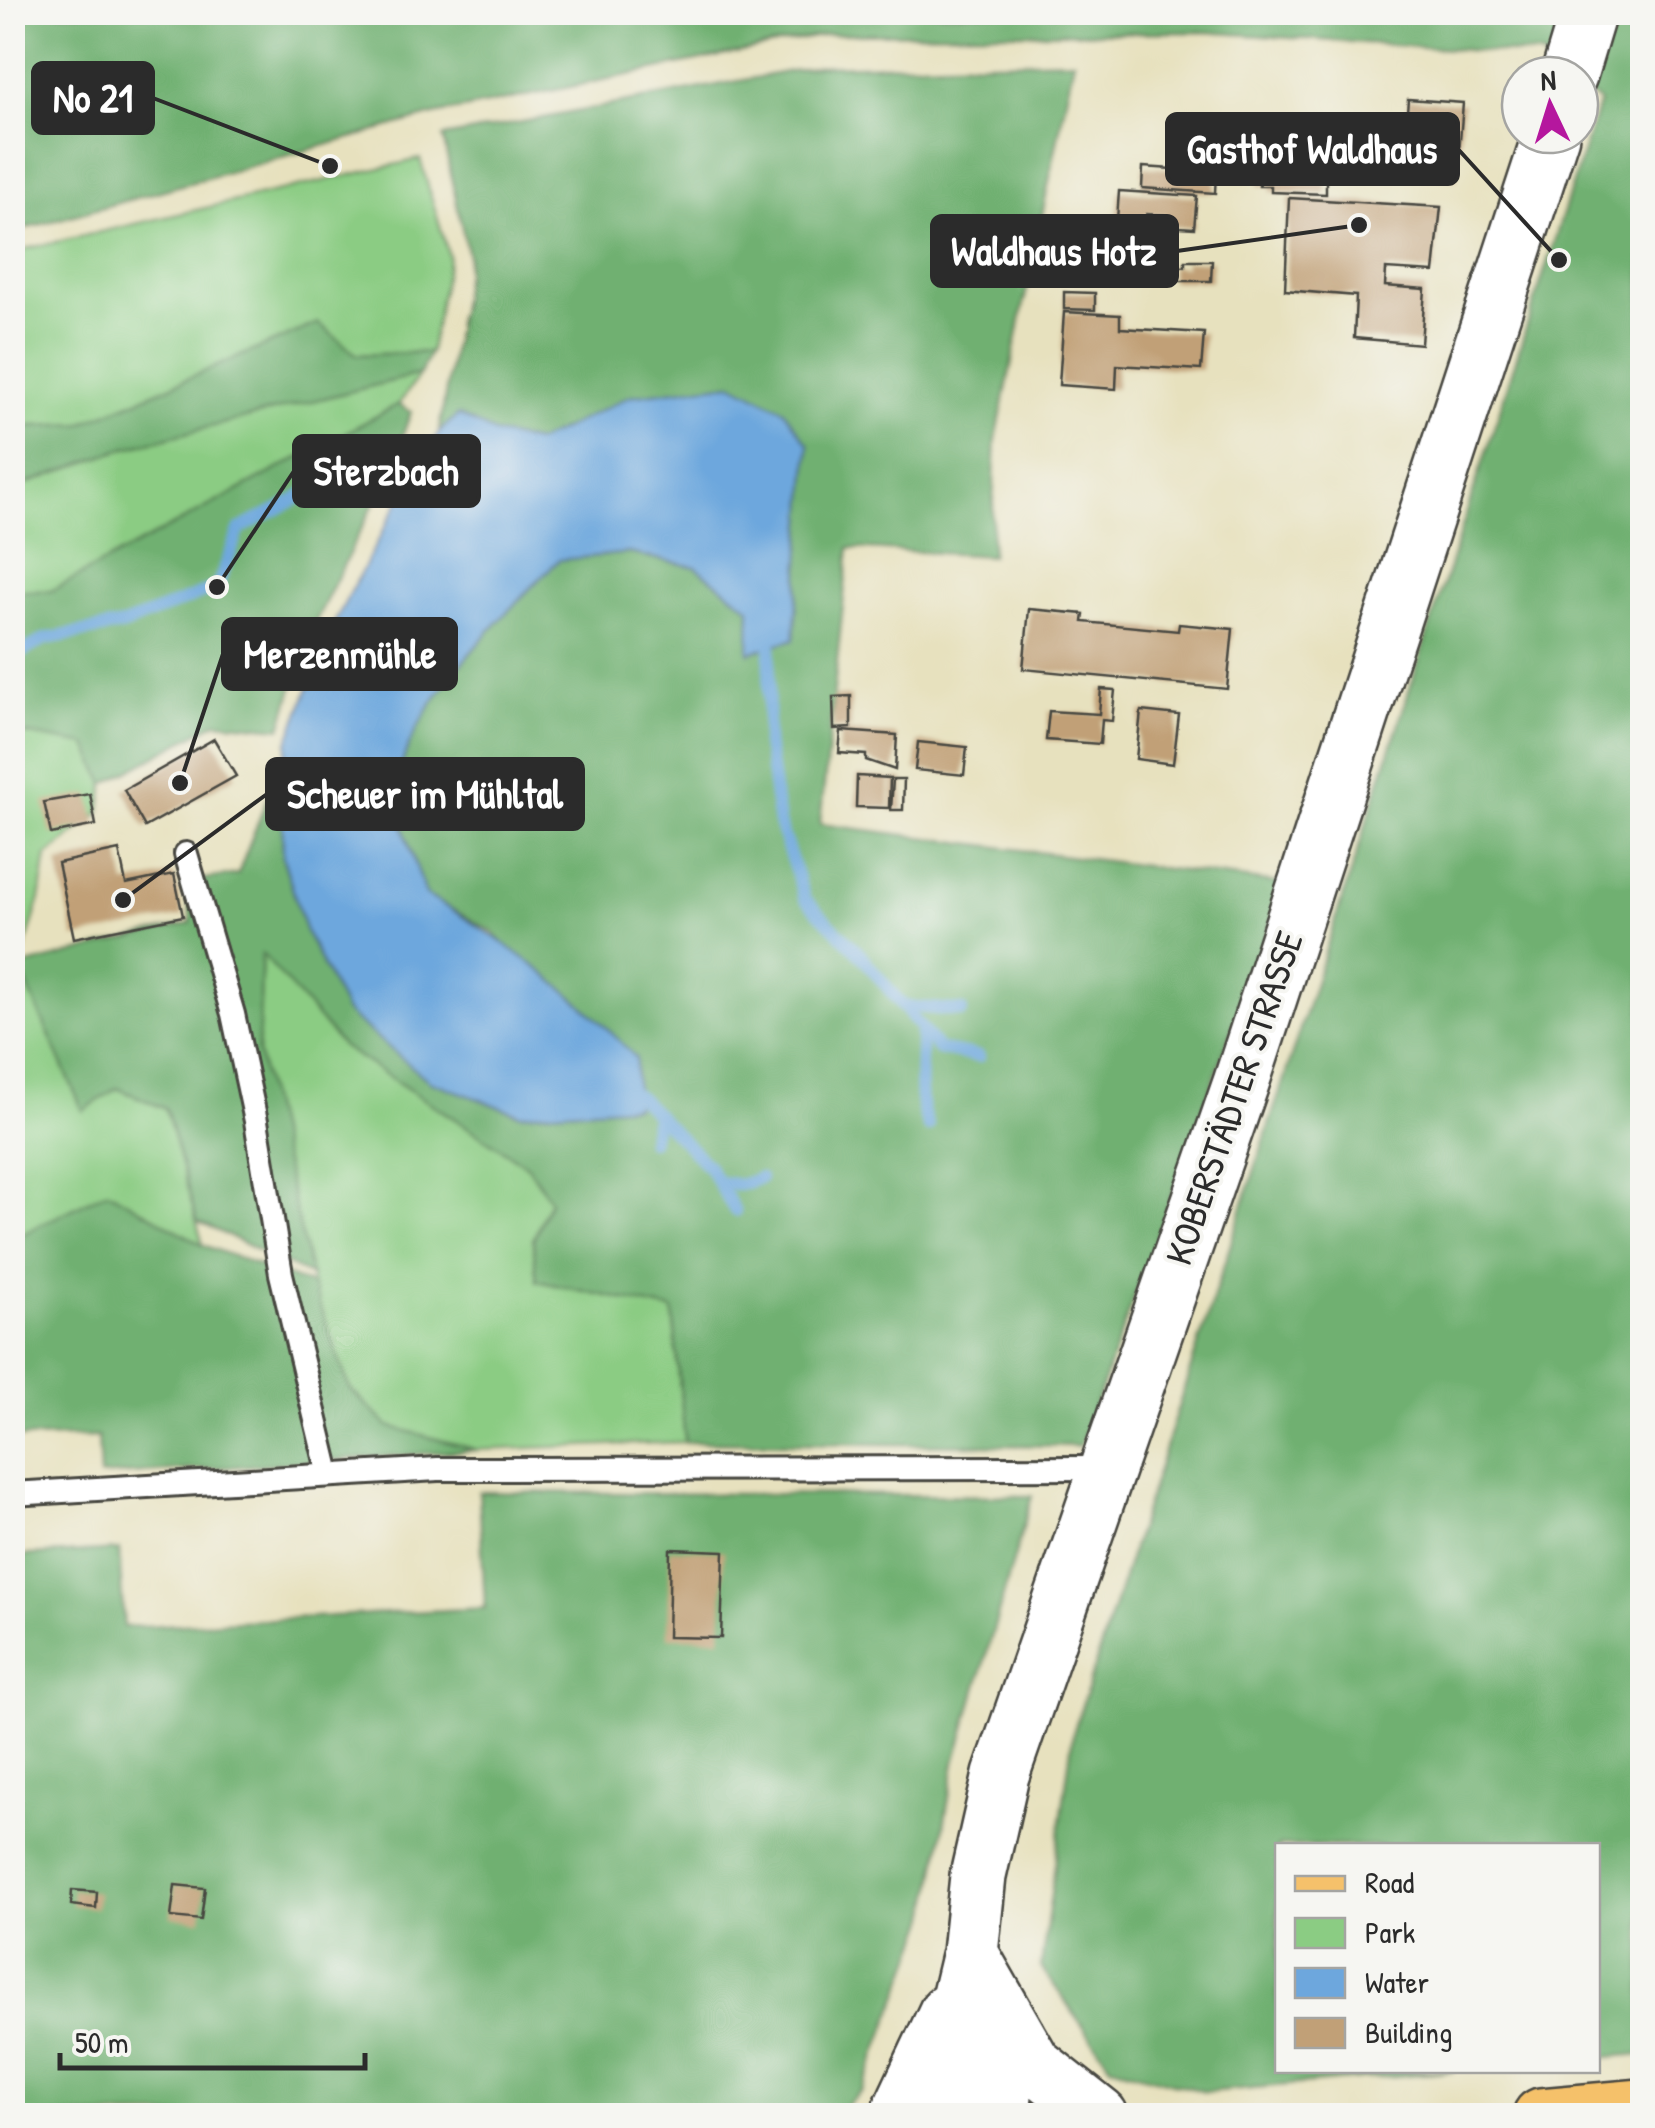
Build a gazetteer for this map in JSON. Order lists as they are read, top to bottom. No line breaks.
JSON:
{"streets":{"street":["KOBERSTÄDTER STRASSE"]},"places":["No 21","Waldhaus Hotz","Gasthof Waldhaus","Sterzbach","Merzenmühle","Scheuer im Mühltal"],"legend":["Road","Park","Water","Building"],"scale_bar":"50 m","north":"top"}
